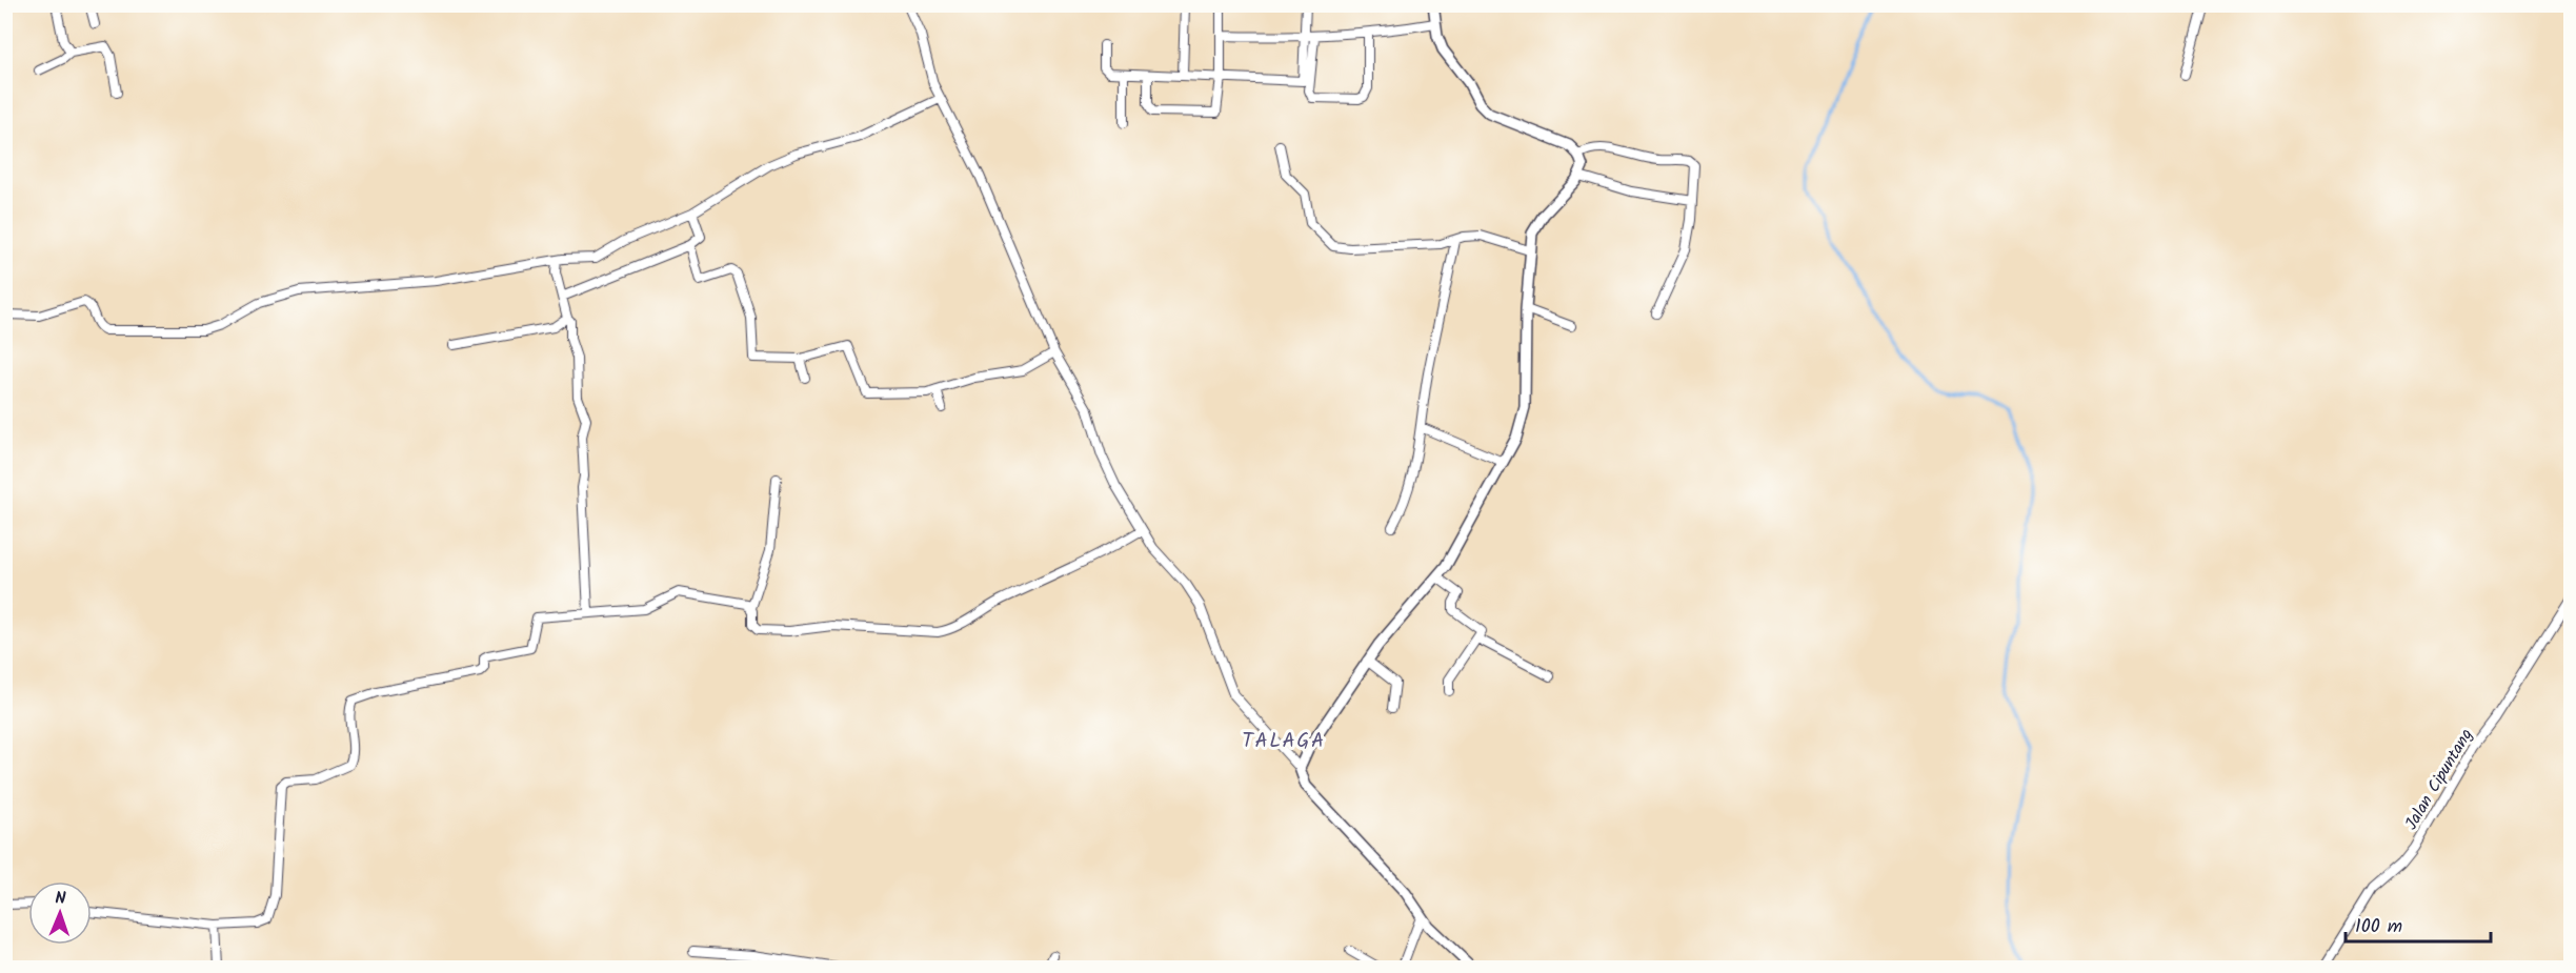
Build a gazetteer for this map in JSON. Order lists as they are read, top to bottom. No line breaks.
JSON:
{"streets":{"street":["Jalan Cipuntang"]},"districts":["TALAGA"],"scale_bar":"100 m","north":"top"}
